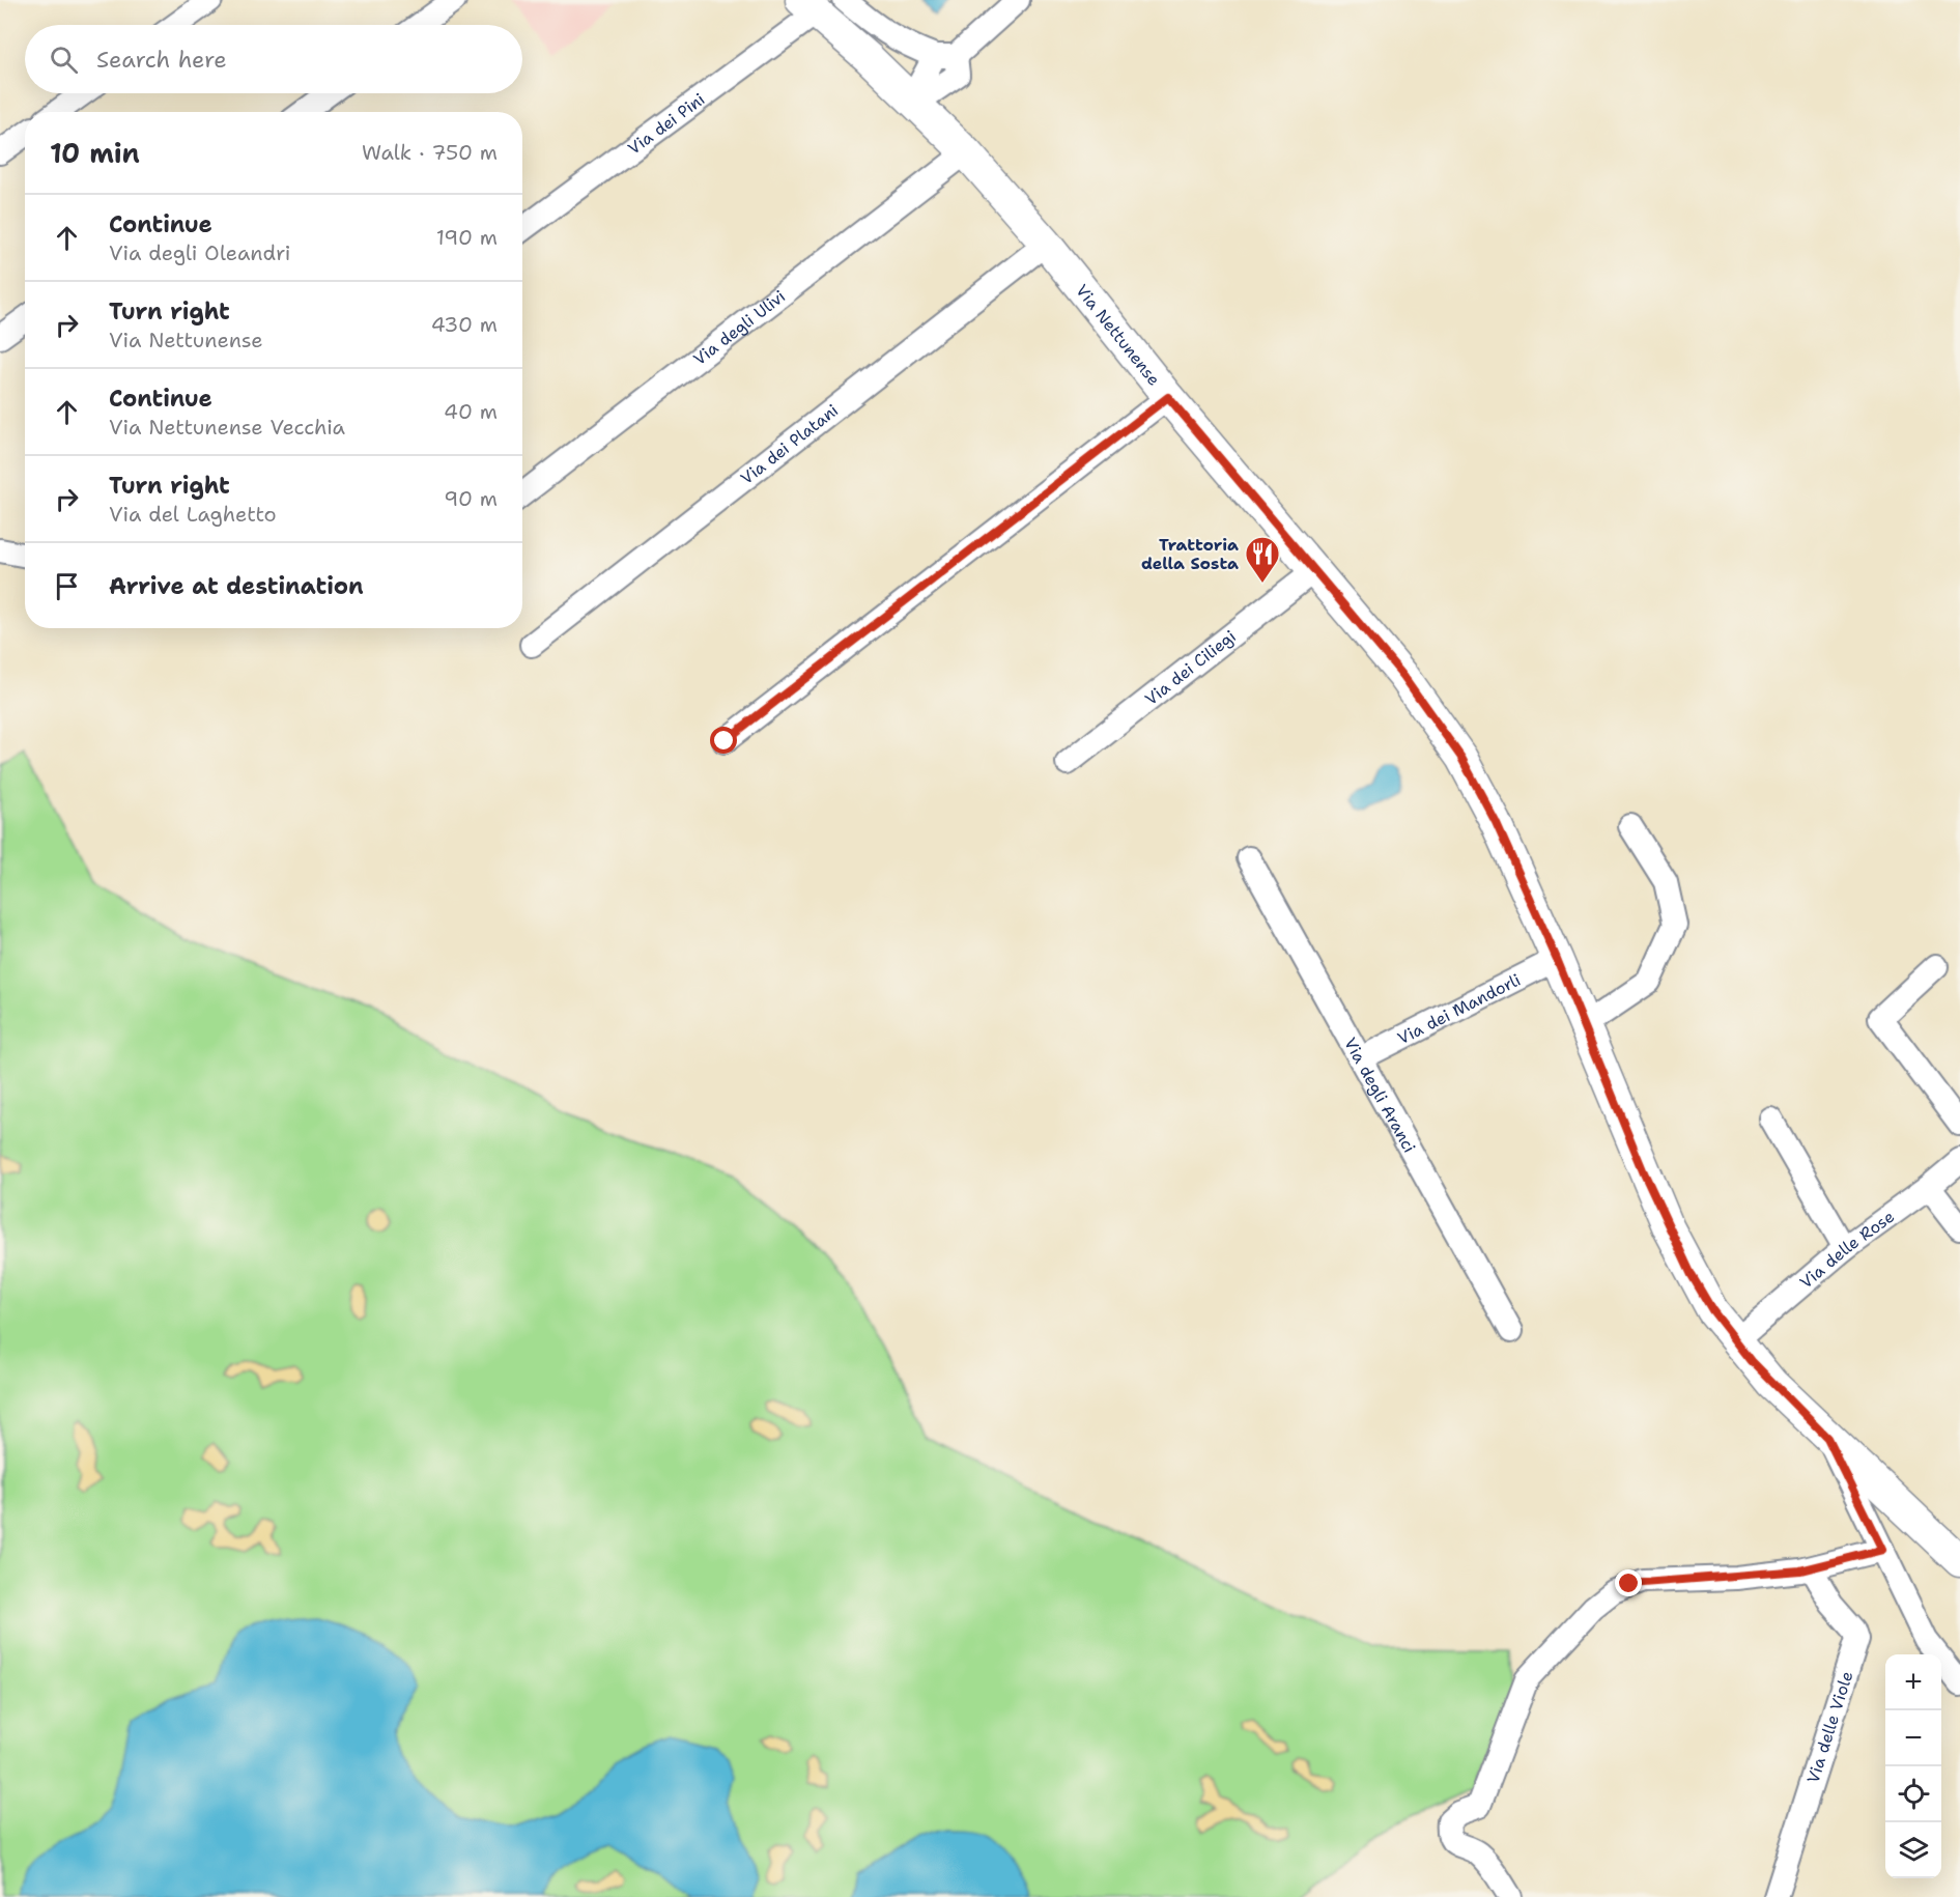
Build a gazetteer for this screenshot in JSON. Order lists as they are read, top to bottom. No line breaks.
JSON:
{"streets":{"main road":["Via Nettunense"],"street":["Via dei Pini","Via degli Ulivi","Via dei Platani","Via dei Ciliegi","Via dei Mandorli","Via degli Aranci","Via delle Rose","Via delle Viole"]},"crossings":[["Via dei Pini","Via Nettunense"],["Via degli Ulivi","Via Nettunense"],["Via Nettunense","Via dei Platani"],["Via Nettunense","Via dei Ciliegi"],["Via Nettunense","Via dei Mandorli"],["Via Nettunense","Via delle Rose"],["Via dei Mandorli","Via degli Aranci"]],"places":{"restaurant":["Trattoria della Sosta"]},"page":{"search":"Search here","heading":["10 min","Walk · 750 m"],"list":[["Continue","Via degli Oleandri","190 m"],["Turn right","Via Nettunense","430 m"],["Continue","Via Nettunense Vecchia","40 m"],["Turn right","Via del Laghetto","90 m"],"Arrive at destination"],"map_buttons":["+","−"]}}
